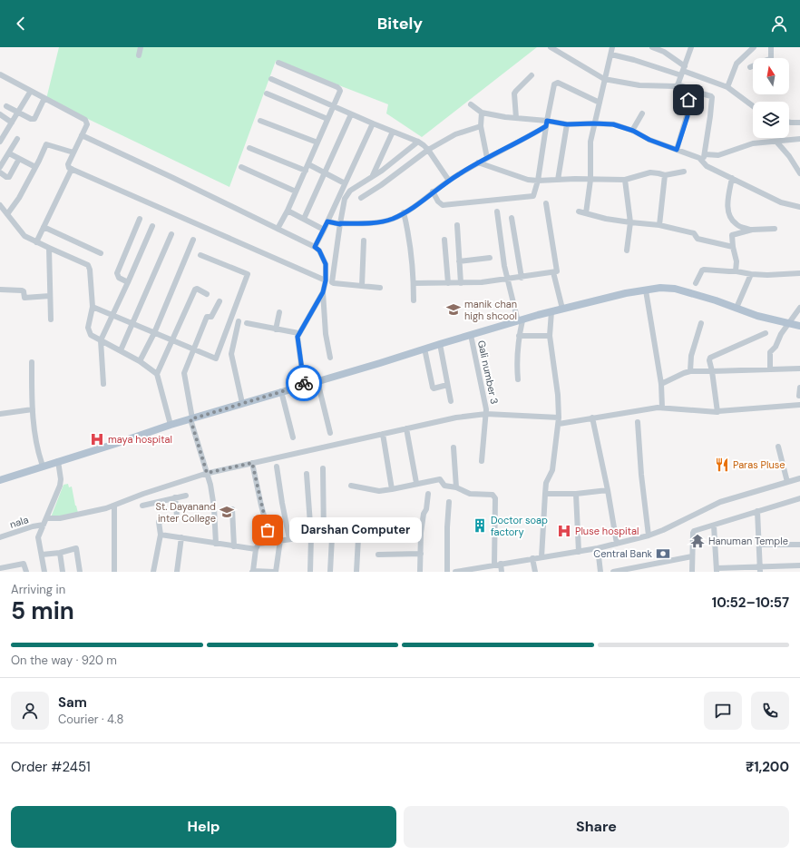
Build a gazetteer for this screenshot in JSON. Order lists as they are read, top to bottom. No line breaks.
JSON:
{"streets":{"street":["Gali number 3","nala"]},"crossings":[["Gali number 3","nala"]],"places":{"school or university":["manik chan high shcool","St. Dayanand inter College"],"hospital":["maya hospital","Pluse hospital"],"restaurant":["Paras Pluse"],"building":["Doctor soap factory"],"other":["Darshan Computer"],"temple":["Hanuman Temple"],"bank":["Central Bank"]},"north":"top","page":{"header":"Bitely","bubble":"Darshan Computer","heading":["5 min","Arriving in","10:52–10:57"],"panel":["Sam","Courier · 4.8","Order #2451","₹1,200"],"bar":"On the way · 920 m","buttons":["Help","Share"]}}
